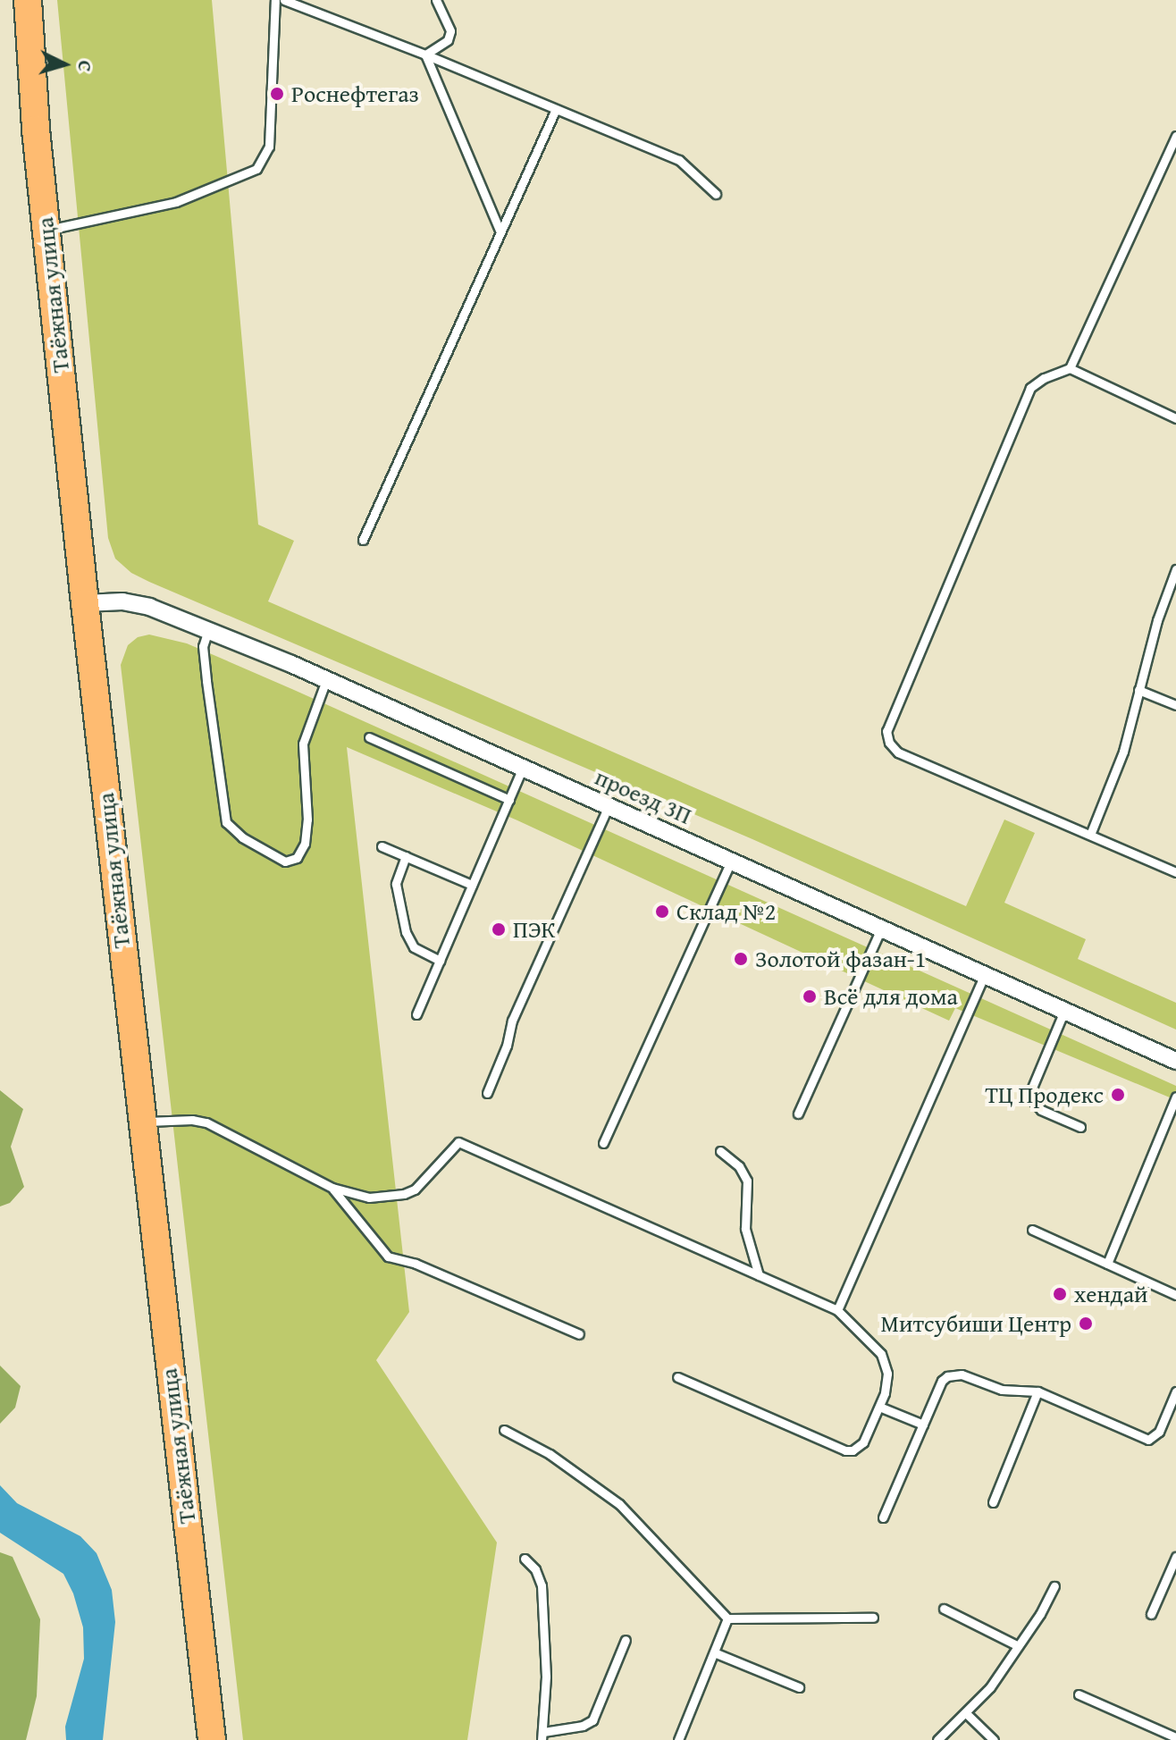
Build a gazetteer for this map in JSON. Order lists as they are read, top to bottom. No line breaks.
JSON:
{"streets":{"highway":["Таёжная улица"],"street":["проезд 3П"]},"crossings":[["Таёжная улица","проезд 3П"]],"places":["Роснефтегаз","Склад №2","ПЭК","Золотой фазан-1","Всё для дома","ТЦ Продекс","хендай","Митсубиши Центр"],"north":"right"}
